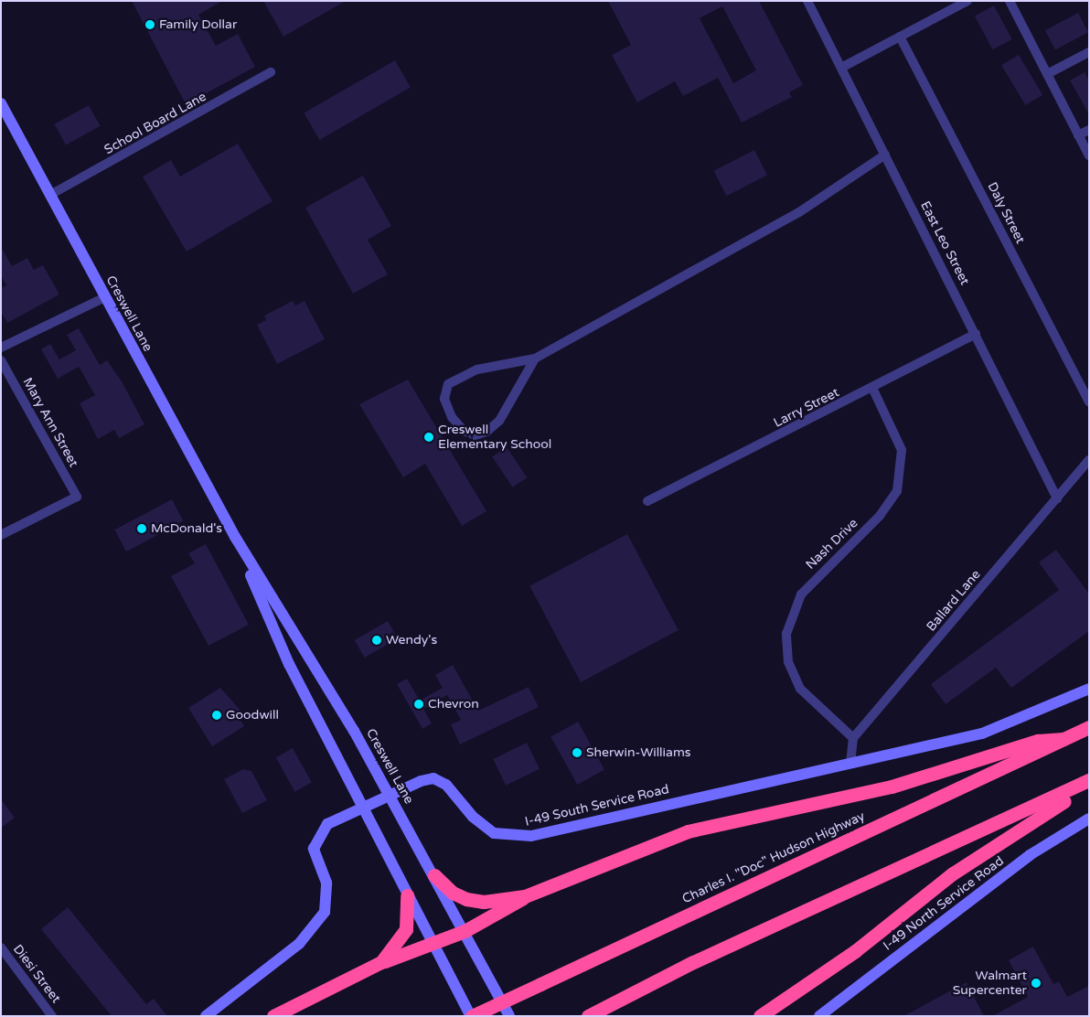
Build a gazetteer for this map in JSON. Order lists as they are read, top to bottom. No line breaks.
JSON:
{"streets":{"highway":["Charles I. \"Doc\" Hudson Highway"],"main road":["Creswell Lane","I-49 South Service Road","I-49 North Service Road"],"street":["School Board Lane","Daly Street","East Leo Street","Larry Street","Mary Ann Street","Nash Drive","Ballard Lane","Diesi Street"]},"crossings":[["School Board Lane","Creswell Lane"],["East Leo Street","Larry Street"],["East Leo Street","Ballard Lane"],["Creswell Lane","I-49 South Service Road"],["Creswell Lane","Charles I. \"Doc\" Hudson Highway"],["Larry Street","Nash Drive"],["Nash Drive","Ballard Lane"]],"places":["Family Dollar","Creswell Elementary School","McDonald's","Wendy's","Chevron","Goodwill","Sherwin-Williams","Walmart Supercenter"]}
